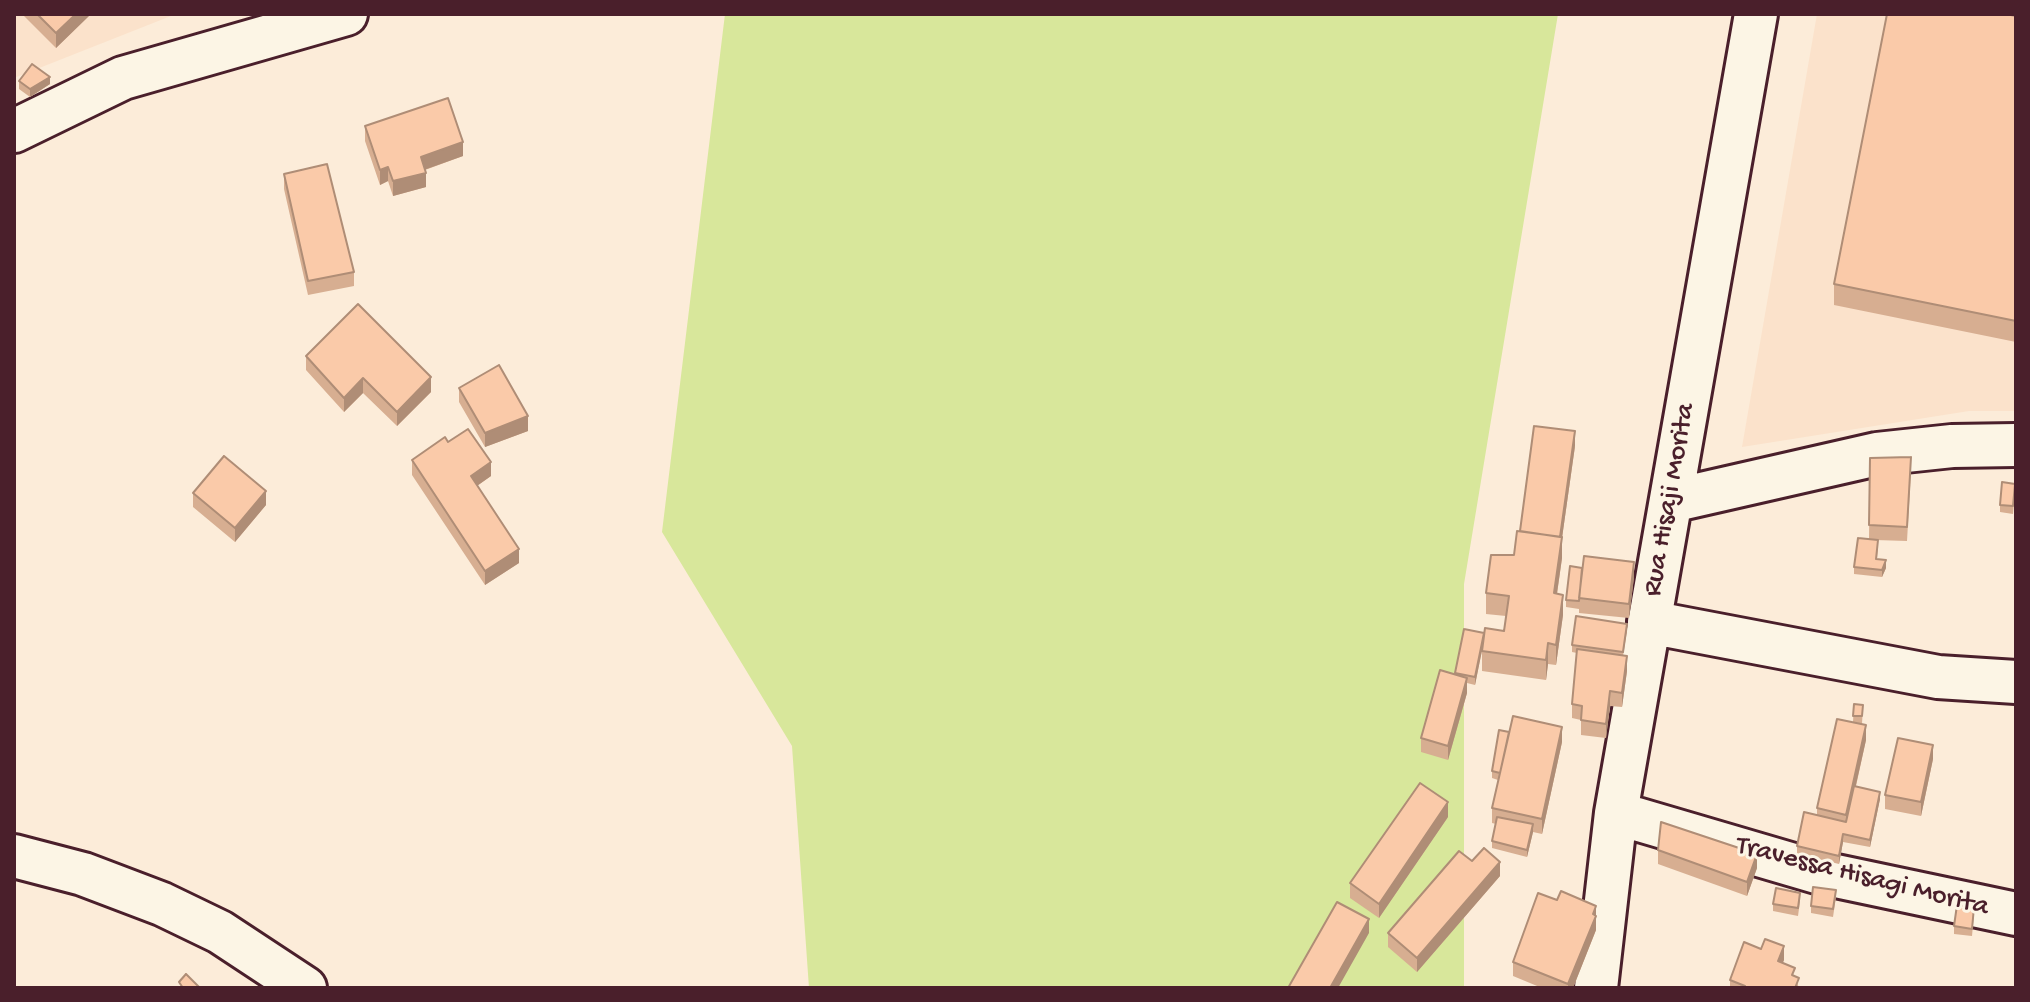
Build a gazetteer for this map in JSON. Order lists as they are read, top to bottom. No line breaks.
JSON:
{"streets":{"street":["Rua Hisaji Morita","Travessa Hisagi Morita"]},"crossings":[["Rua Hisaji Morita","Travessa Hisagi Morita"]]}
